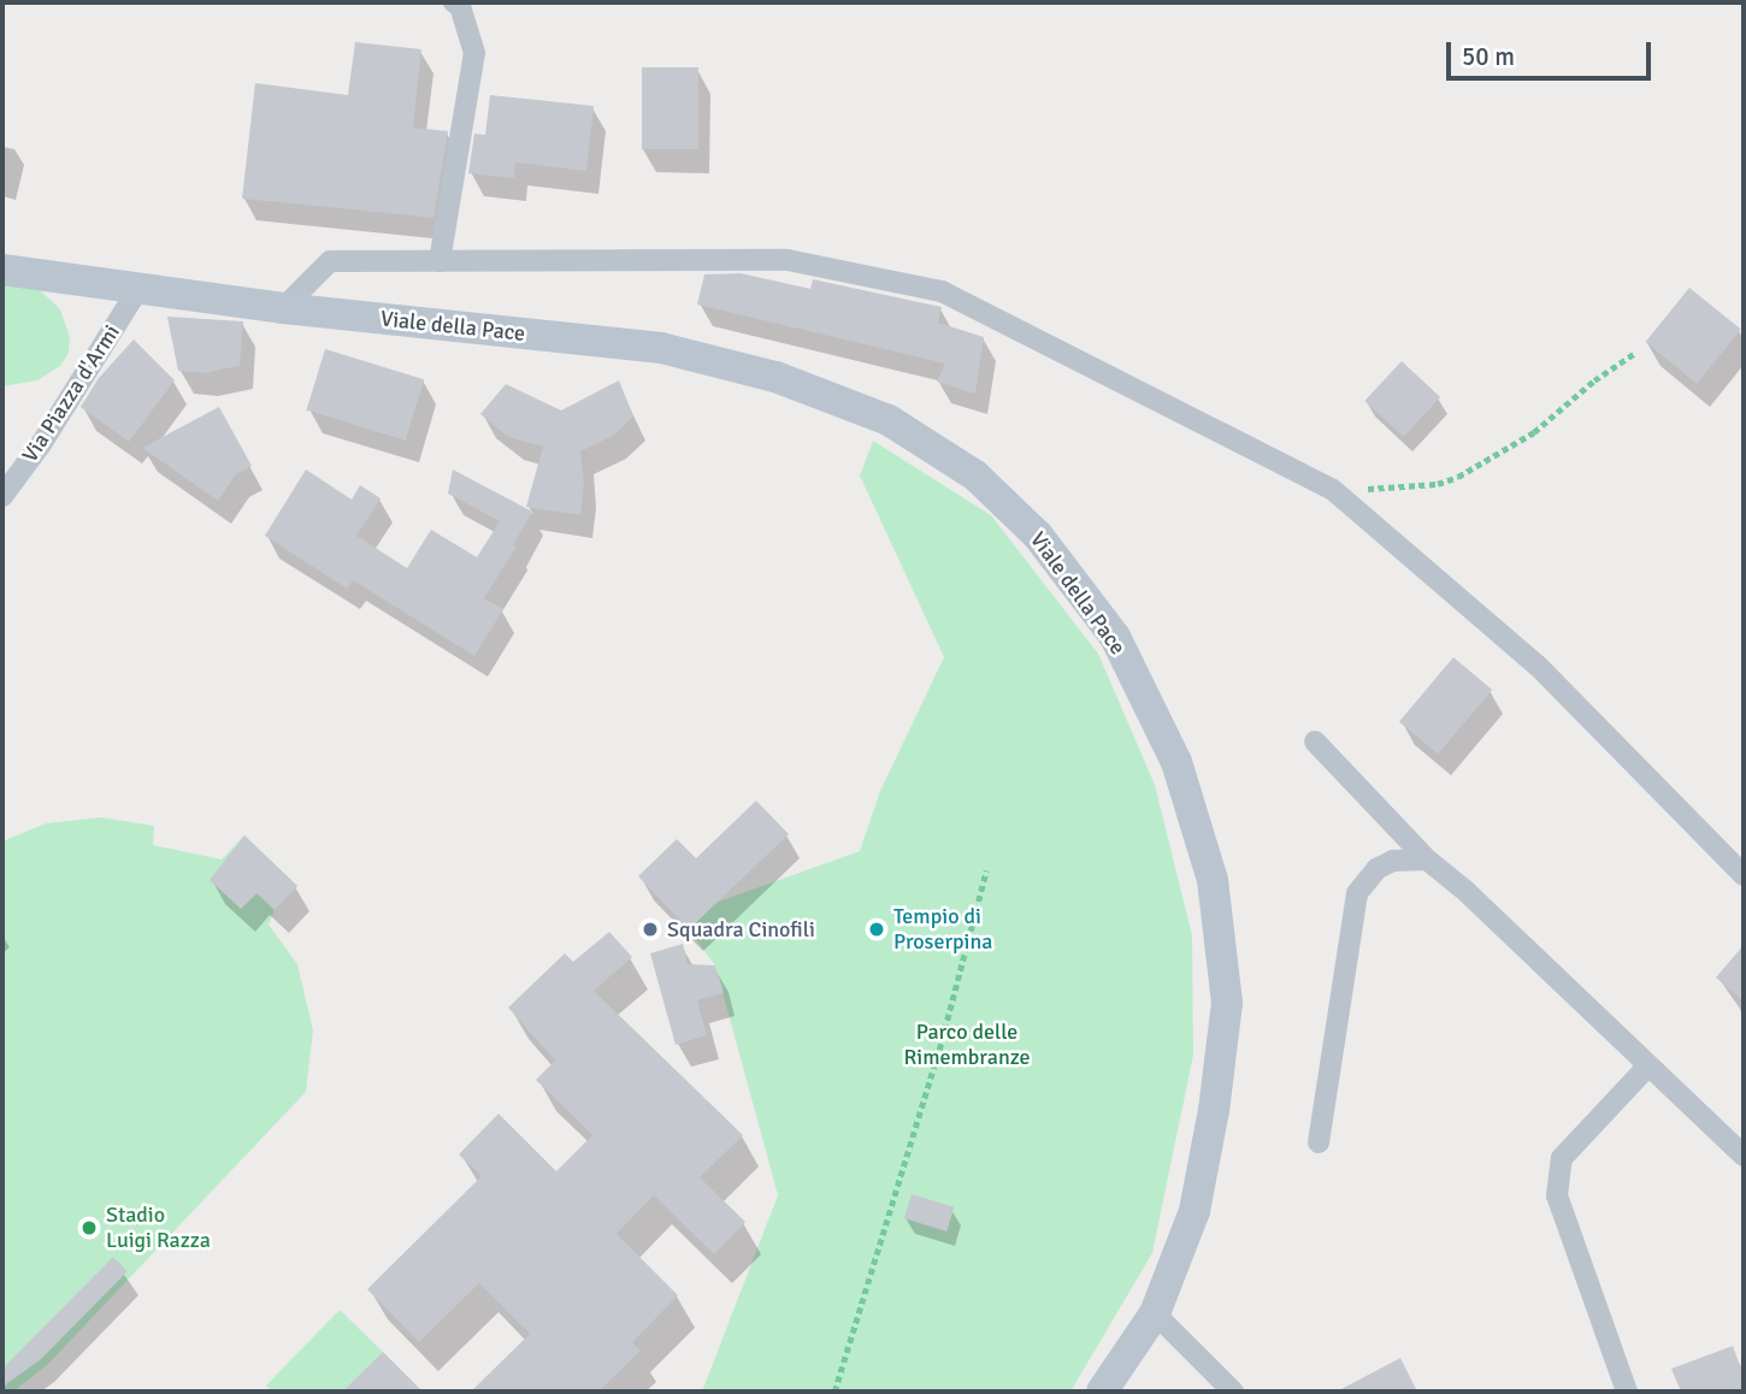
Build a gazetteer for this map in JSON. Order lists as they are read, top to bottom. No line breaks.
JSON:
{"streets":{"main road":["Viale della Pace"],"street":["Via Piazza d'Armi"]},"crossings":[["Viale della Pace","Via Piazza d'Armi"]],"parks":["Parco delle Rimembranze"],"places":["Squadra Cinofili","Tempio di Proserpina","Stadio Luigi Razza"],"scale_bar":"50 m"}
